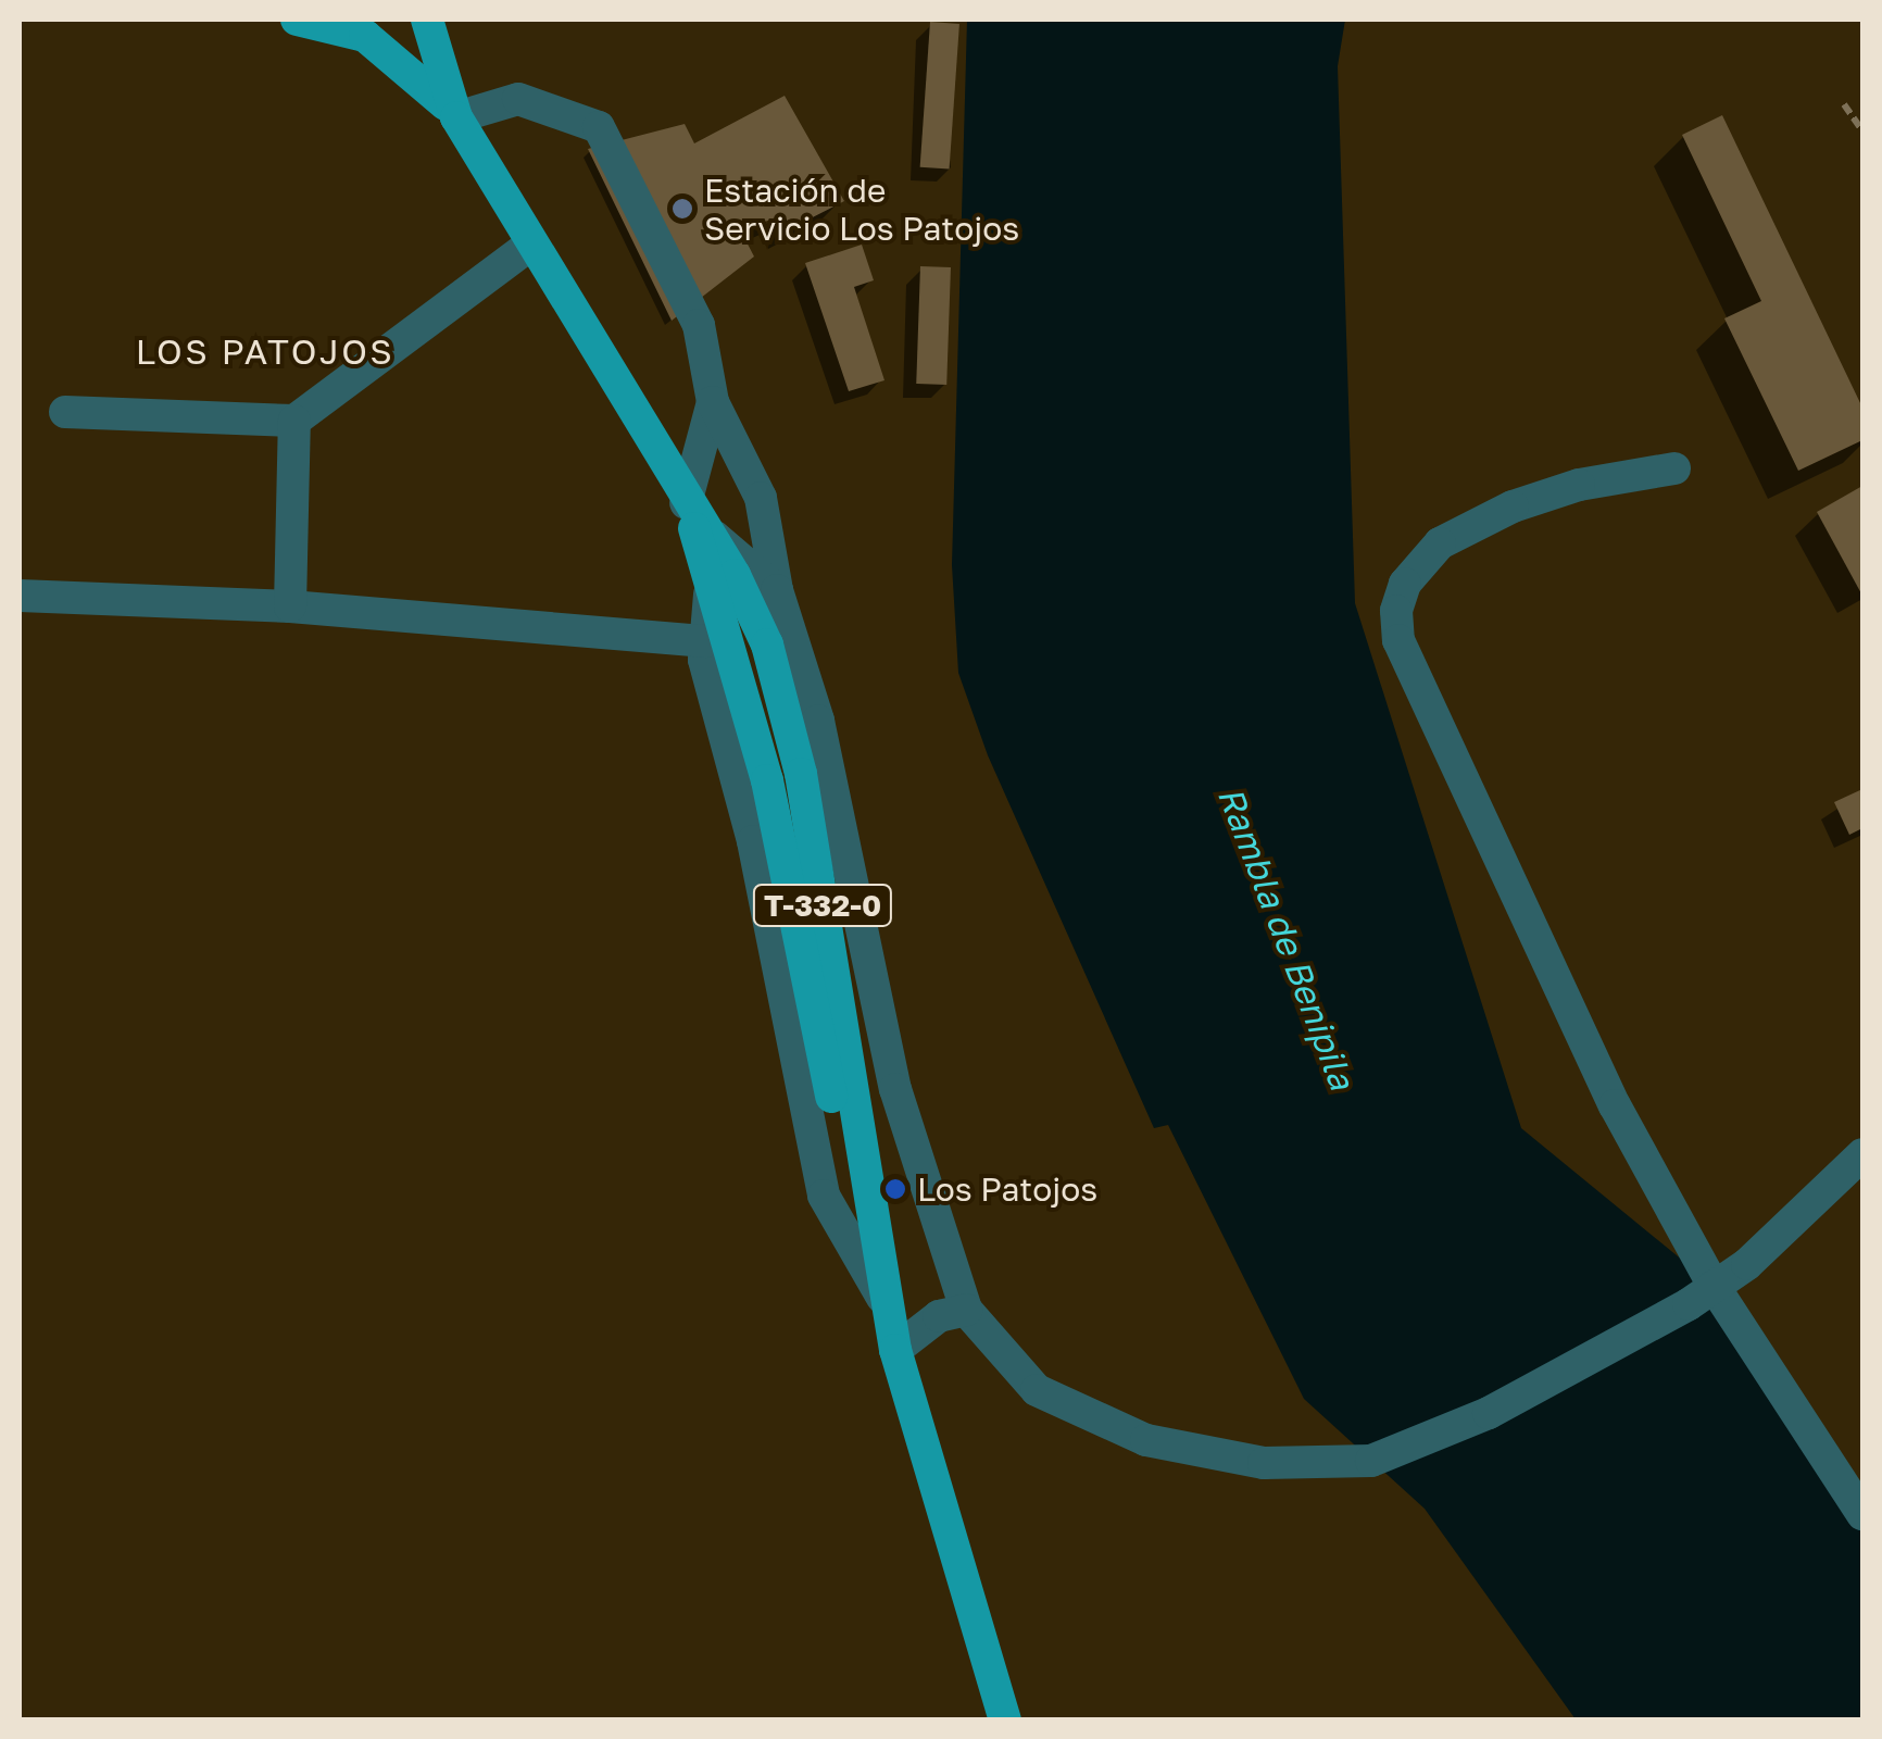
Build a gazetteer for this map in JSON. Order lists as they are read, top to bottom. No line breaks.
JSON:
{"streets":{"main road":["T-332-0"]},"districts":["LOS PATOJOS"],"water":["Rambla de Benipila"],"places":["Estación de Servicio Los Patojos","Los Patojos"]}
